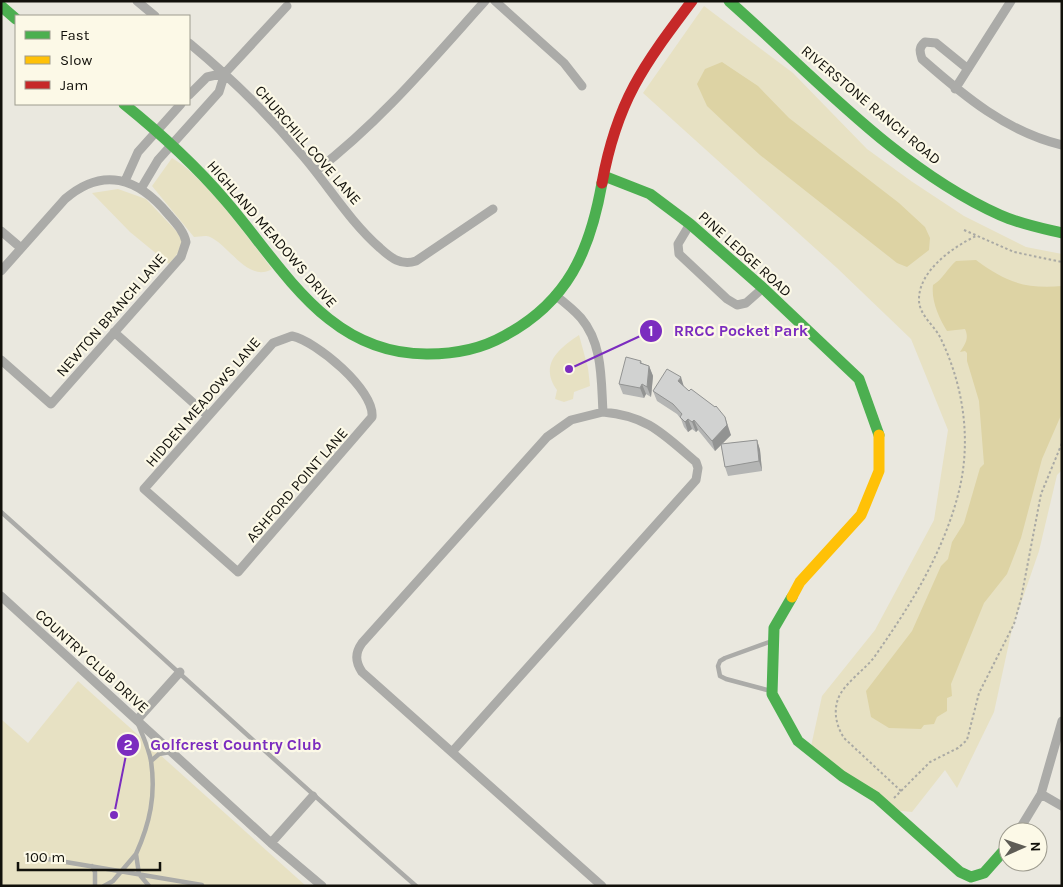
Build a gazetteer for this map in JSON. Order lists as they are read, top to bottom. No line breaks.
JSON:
{"streets":{"street":["RIVERSTONE RANCH ROAD","CHURCHILL COVE LANE","HIGHLAND MEADOWS DRIVE","PINE LEDGE ROAD","NEWTON BRANCH LANE","HIDDEN MEADOWS LANE","ASHFORD POINT LANE","COUNTRY CLUB DRIVE"]},"crossings":[["HIGHLAND MEADOWS DRIVE","PINE LEDGE ROAD"],["HIDDEN MEADOWS LANE","ASHFORD POINT LANE"]],"places":["RRCC Pocket Park","Golfcrest Country Club"],"legend":["Fast","Slow","Jam"],"scale_bar":"100 m","north":"right"}
